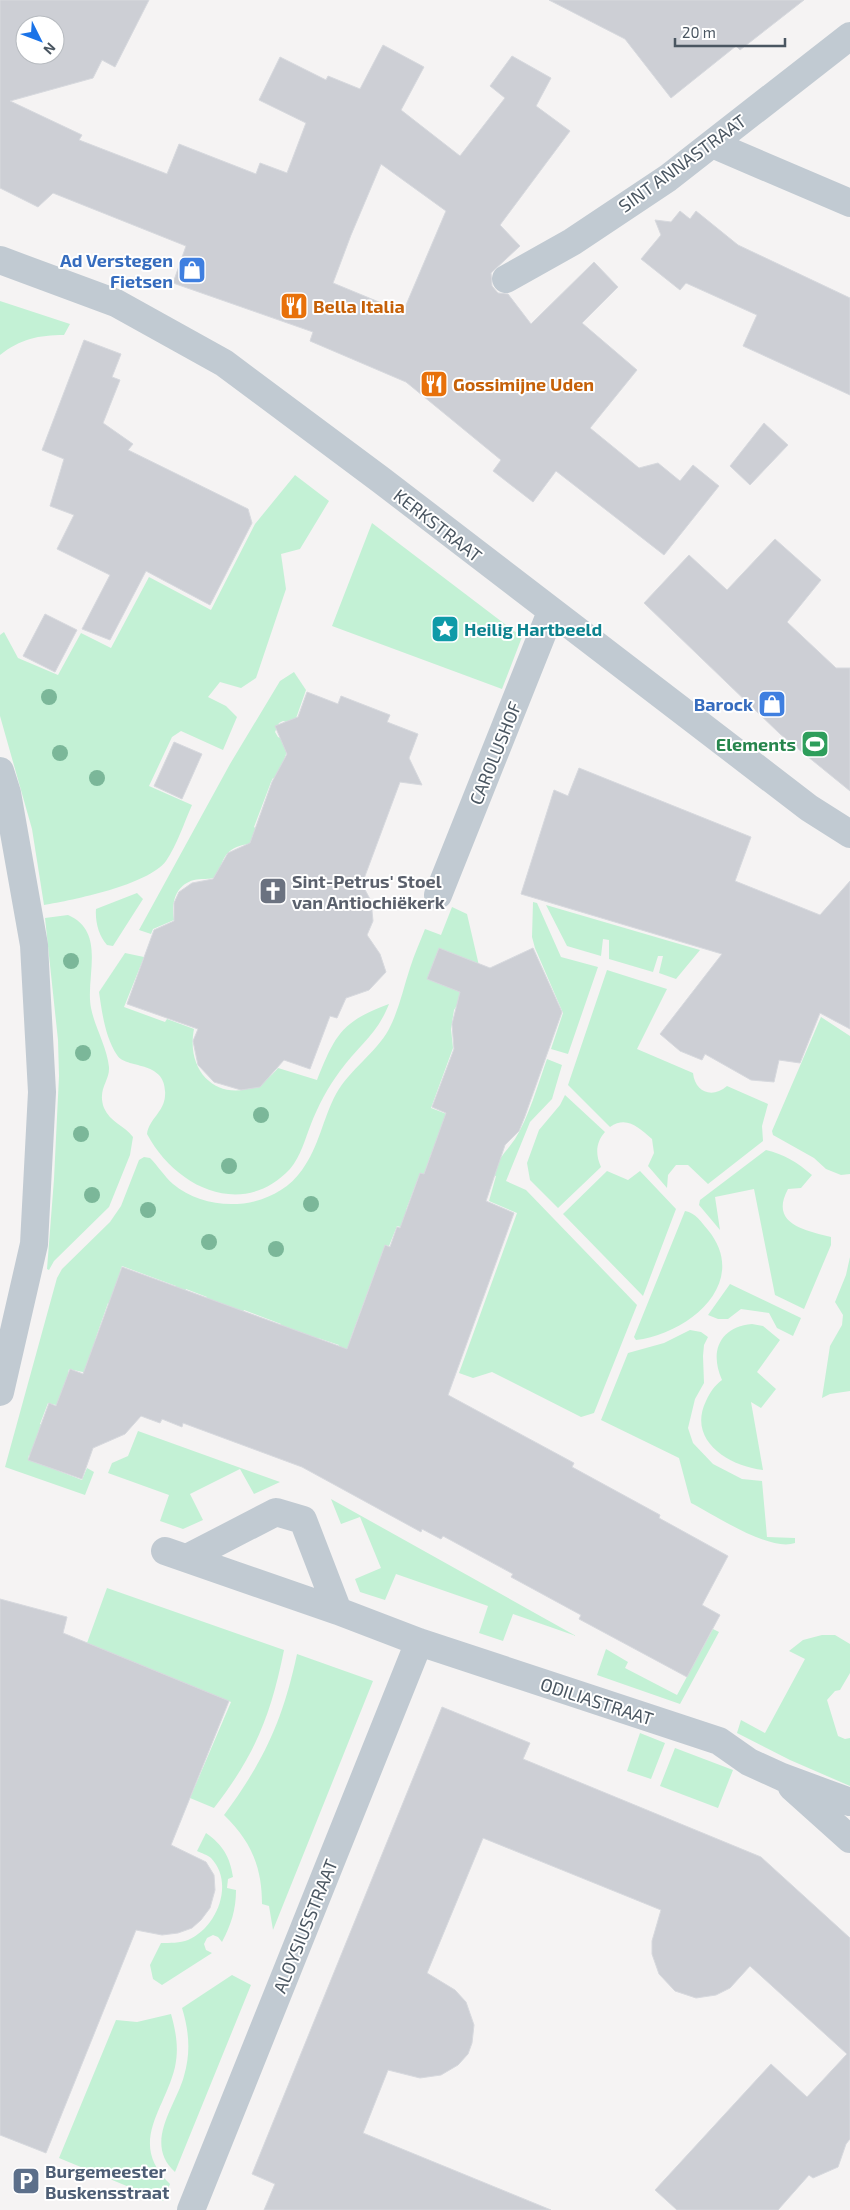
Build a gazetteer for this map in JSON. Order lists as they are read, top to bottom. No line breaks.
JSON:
{"streets":{"street":["SINT ANNASTRAAT","KERKSTRAAT","CAROLUSHOF","ODILIASTRAAT","ALOYSIUSSTRAAT"]},"crossings":[["KERKSTRAAT","CAROLUSHOF"],["ODILIASTRAAT","ALOYSIUSSTRAAT"]],"places":{"shop":["Ad Verstegen Fietsen","Barock"],"restaurant":["Bella Italia","Gossimijne Uden"],"place":["Heilig Hartbeeld"],"sports":["Elements"],"church":["Sint-Petrus' Stoel van Antiochiëkerk"],"parking":["Burgemeester Buskensstraat"]},"scale_bar":"20 m","north":"bottom right"}
